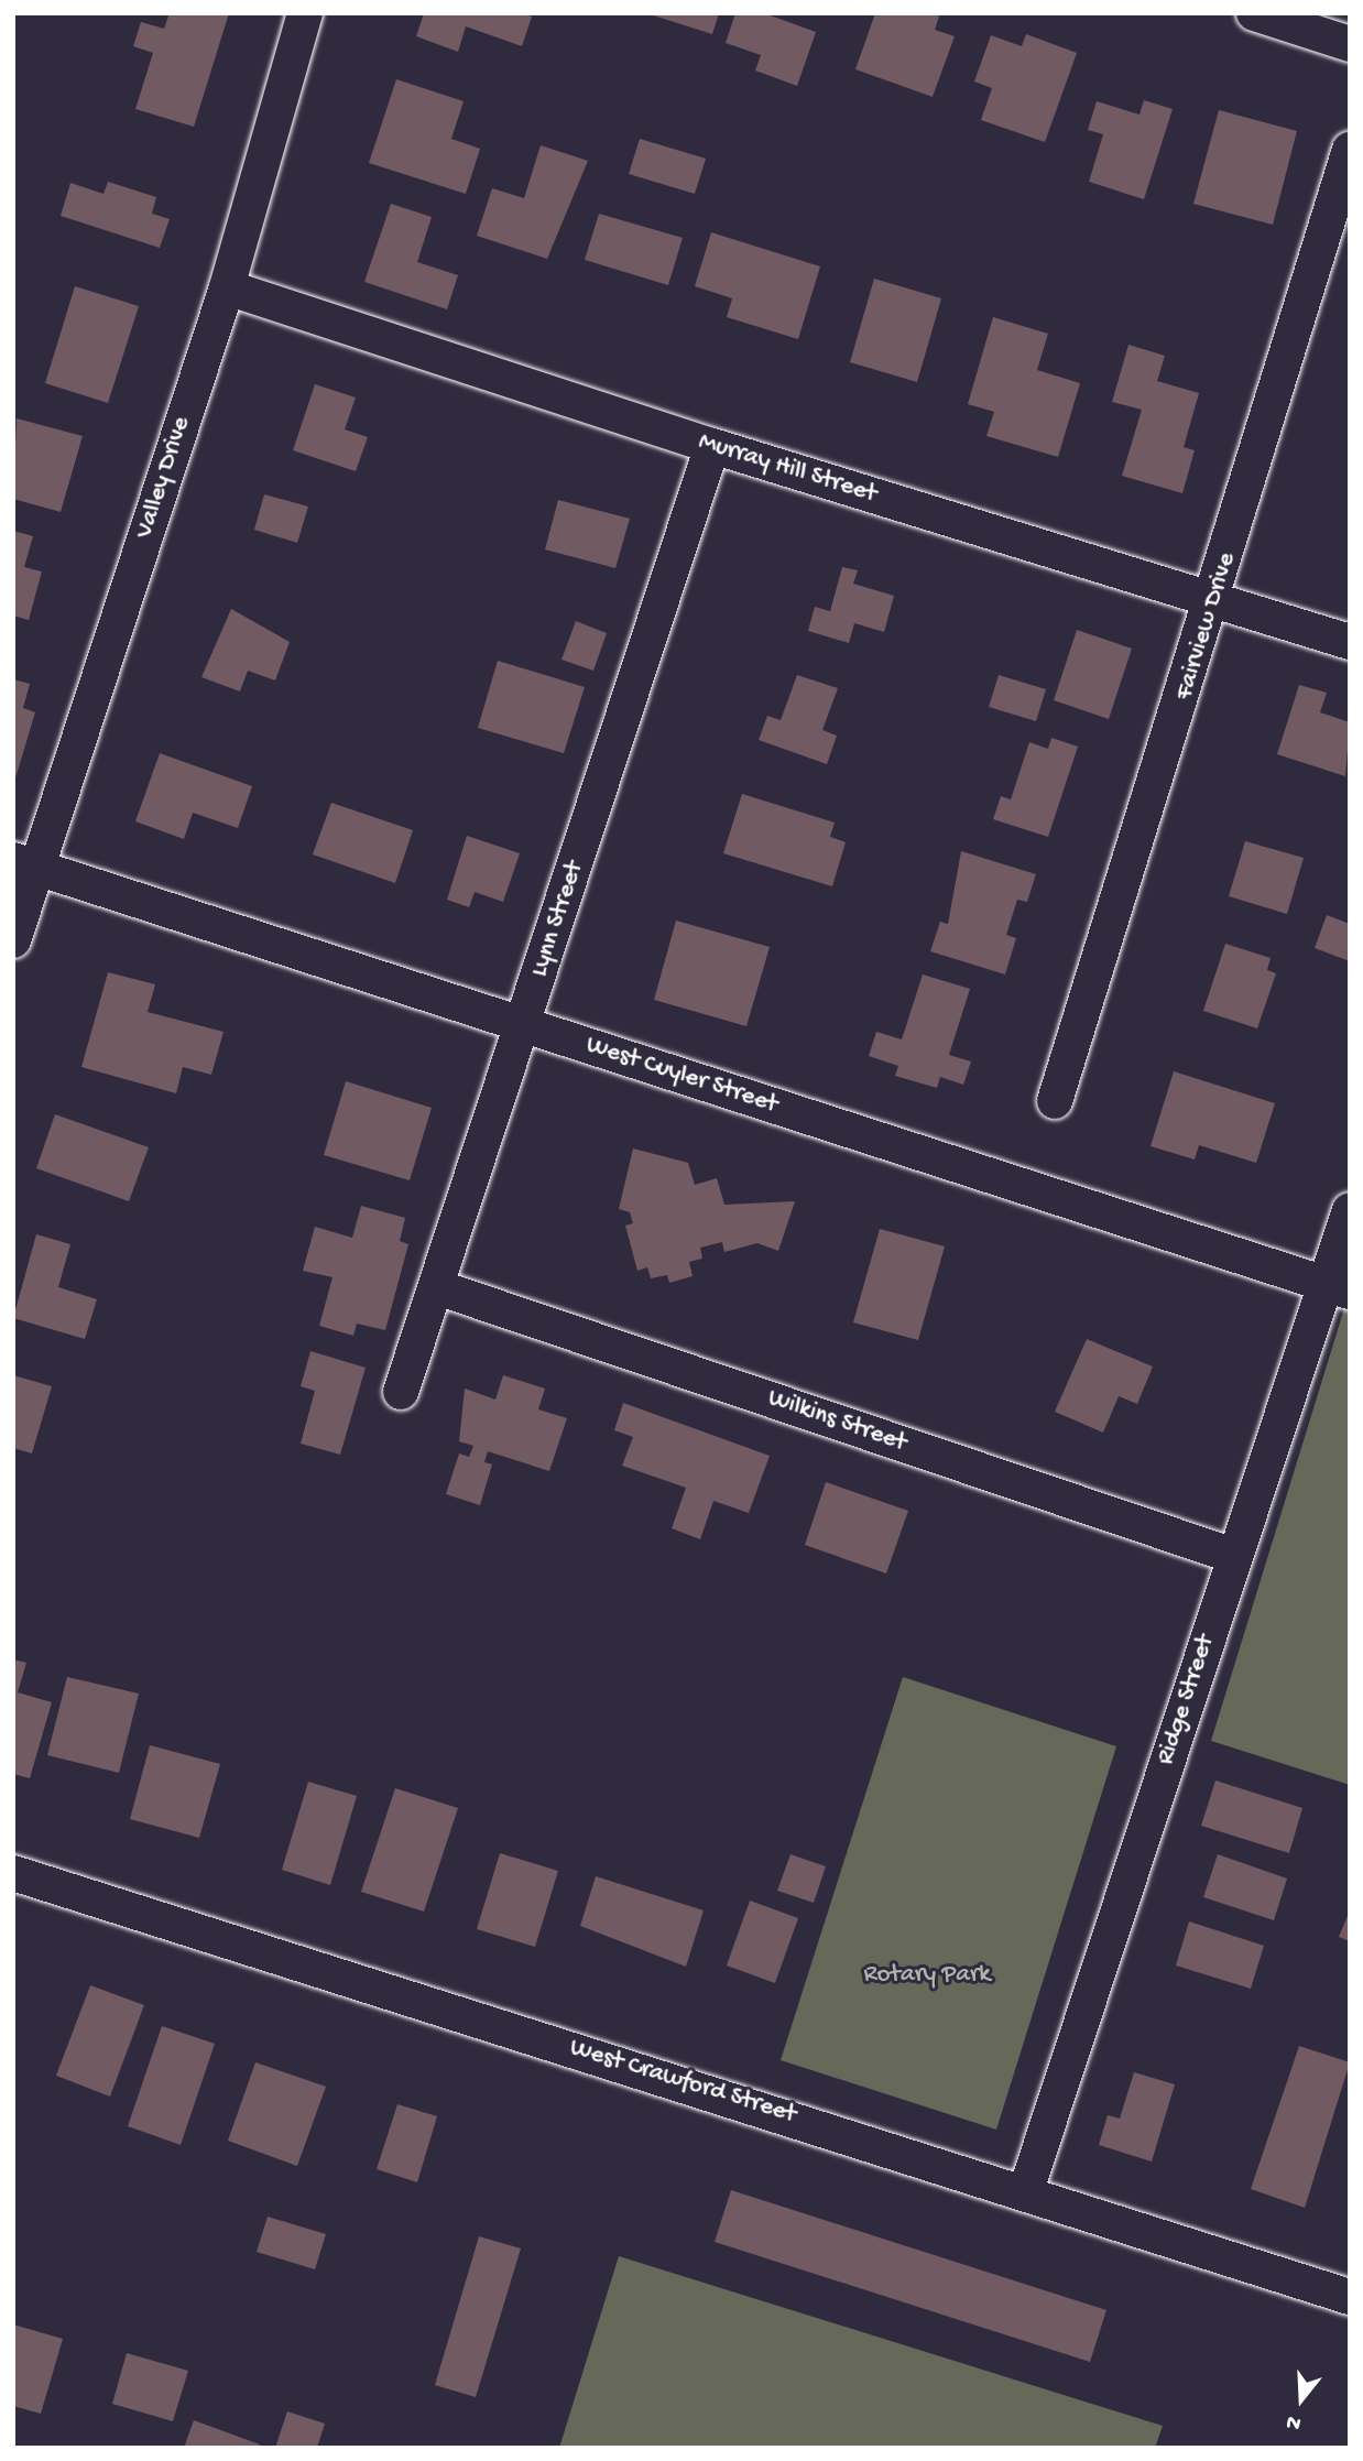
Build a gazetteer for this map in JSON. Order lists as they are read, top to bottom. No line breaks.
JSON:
{"streets":{"street":["Murray Hill Street","Valley Drive","Fairview Drive","Lynn Street","West Cuyler Street","Wilkins Street","Ridge Street","West Crawford Street"]},"crossings":[["Murray Hill Street","Valley Drive"],["Murray Hill Street","Fairview Drive"],["Murray Hill Street","Lynn Street"],["Valley Drive","West Cuyler Street"],["Lynn Street","West Cuyler Street"],["Lynn Street","Wilkins Street"],["West Cuyler Street","Ridge Street"],["Wilkins Street","Ridge Street"],["Ridge Street","West Crawford Street"]],"parks":["Rotary Park"],"north":"bottom"}
